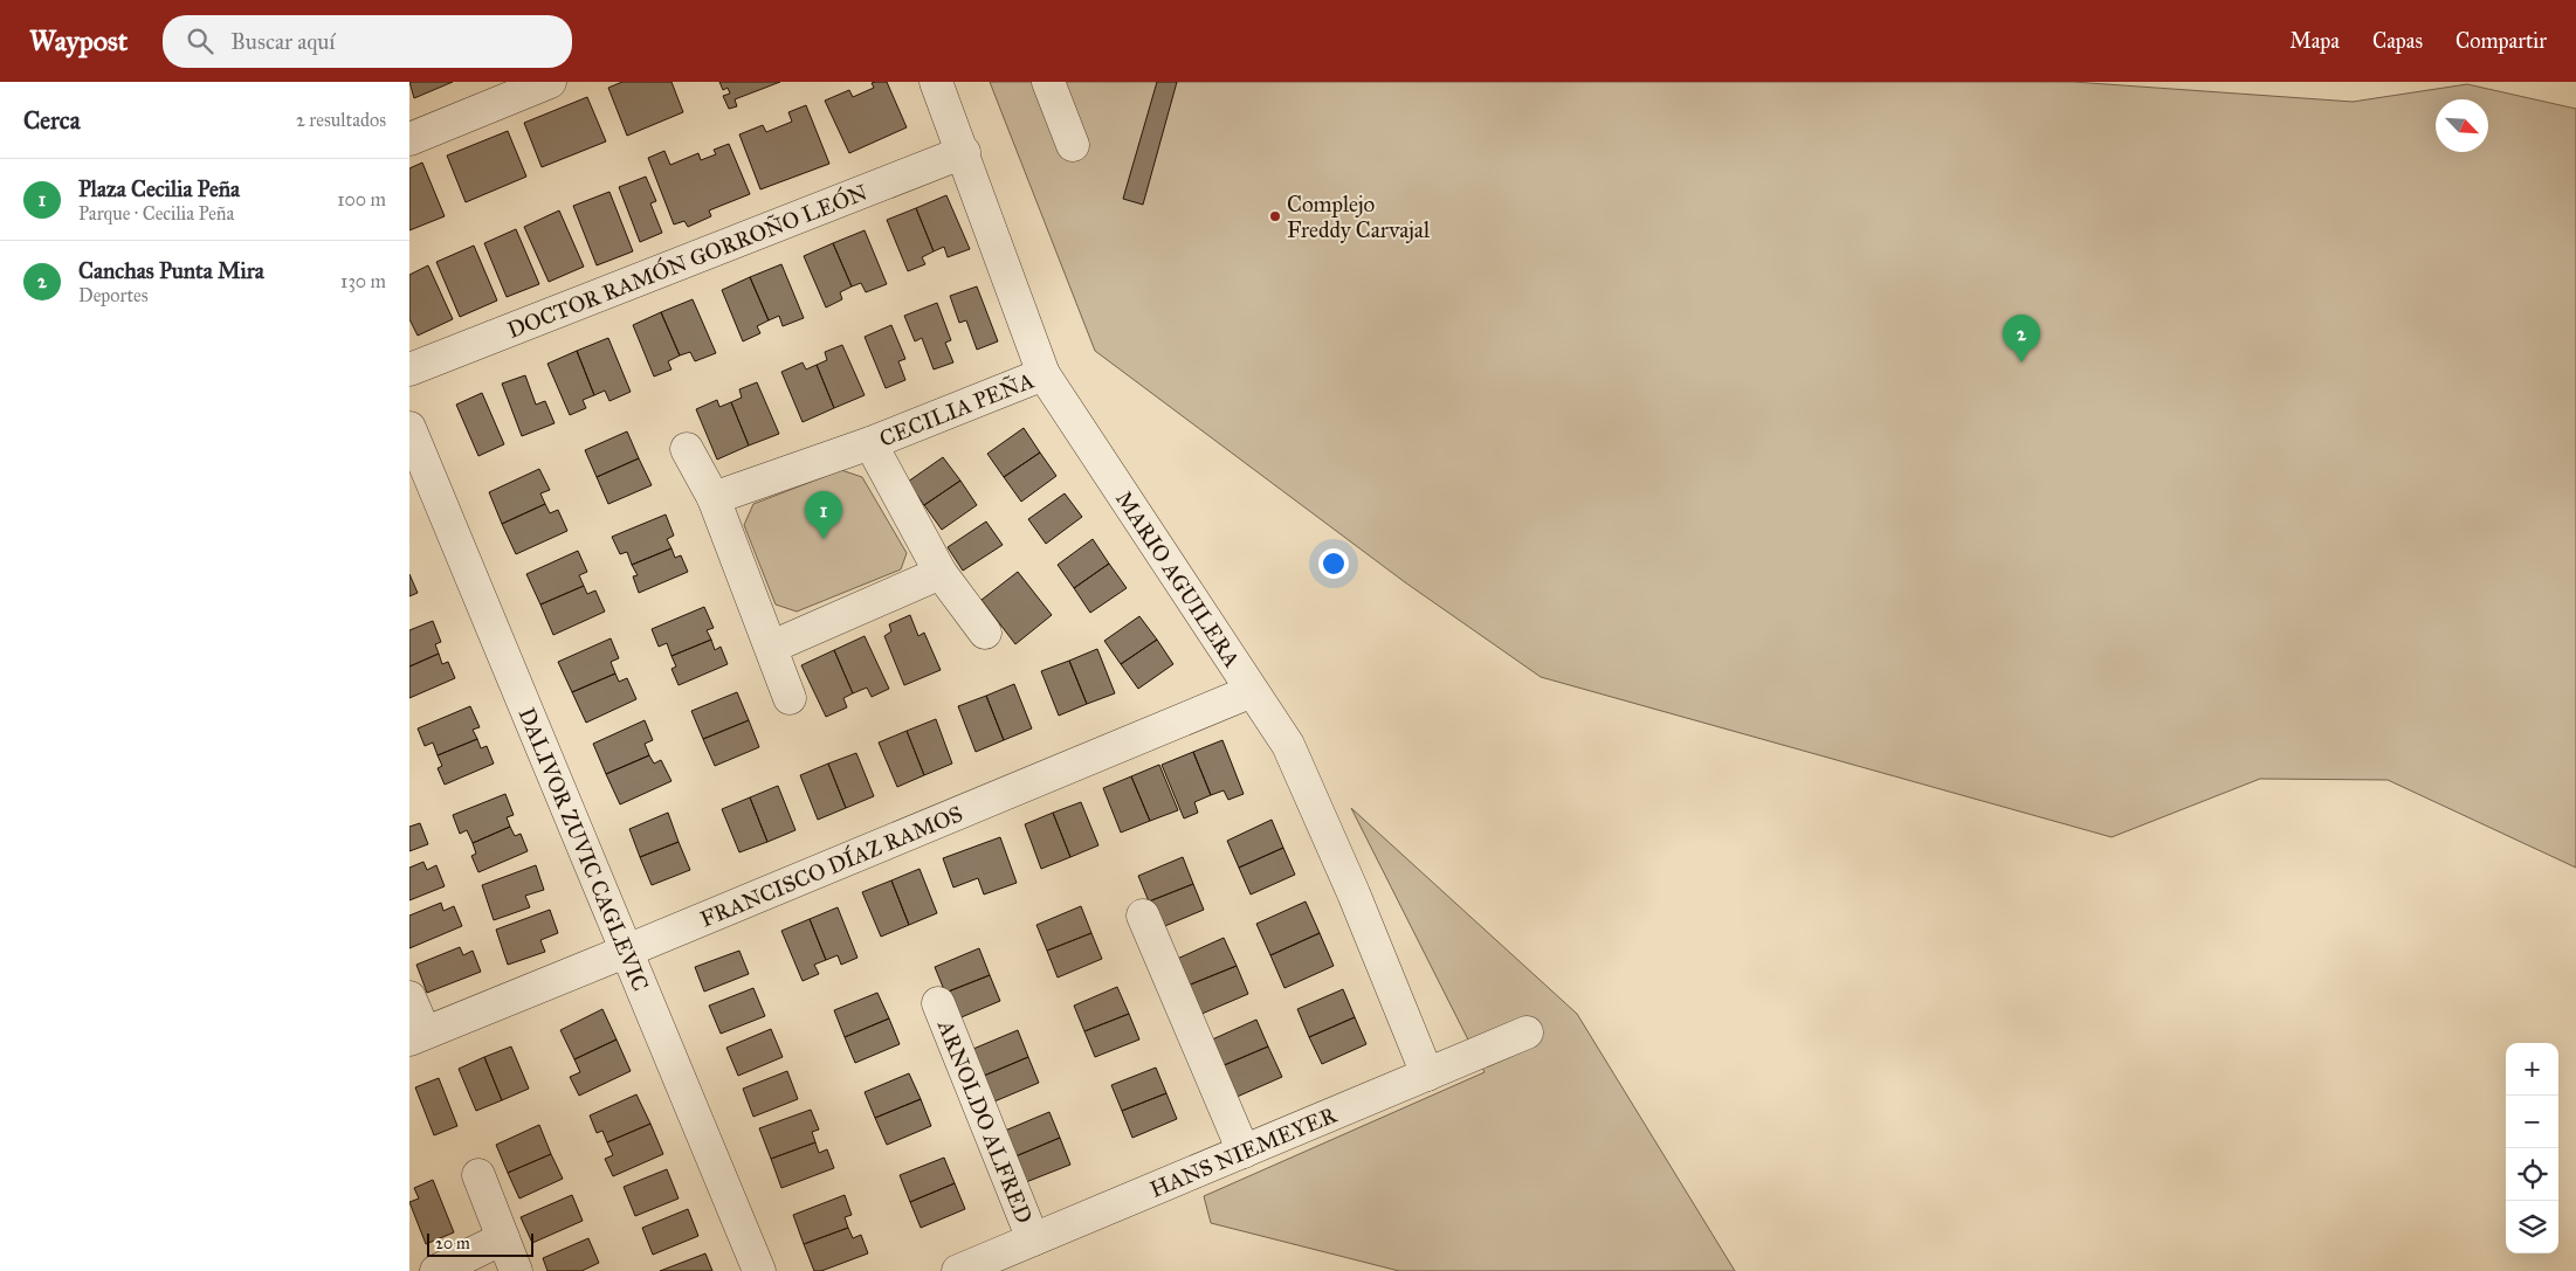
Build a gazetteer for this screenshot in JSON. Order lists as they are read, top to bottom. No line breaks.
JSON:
{"streets":{"street":["DOCTOR RAMÓN GORROÑO LEÓN","CECILIA PEÑA","MARIO AGUILERA","DALIVOR ZUVIC CAGLEVIC","FRANCISCO DÍAZ RAMOS","ARNOLDO ALFRED","HANS NIEMEYER"]},"crossings":[["DOCTOR RAMÓN GORROÑO LEÓN","MARIO AGUILERA"],["CECILIA PEÑA","MARIO AGUILERA"],["MARIO AGUILERA","FRANCISCO DÍAZ RAMOS"],["MARIO AGUILERA","HANS NIEMEYER"],["DALIVOR ZUVIC CAGLEVIC","FRANCISCO DÍAZ RAMOS"],["ARNOLDO ALFRED","HANS NIEMEYER"]],"places":["Complejo Freddy Carvajal"],"scale_bar":"20 m","north":"bottom right","page":{"header":"Waypost","search":"Buscar aquí","nav":["Mapa","Capas","Compartir"],"heading":["Cerca","2 resultados"],"list":[{"mark":"1","name":"Plaza Cecilia Peña","note":"Parque · Cecilia Peña","value":"100 m"},{"mark":"2","name":"Canchas Punta Mira","note":"Deportes","value":"130 m"}],"pins":["2","1"],"map_buttons":["+","−"],"scale":"20 m"}}
